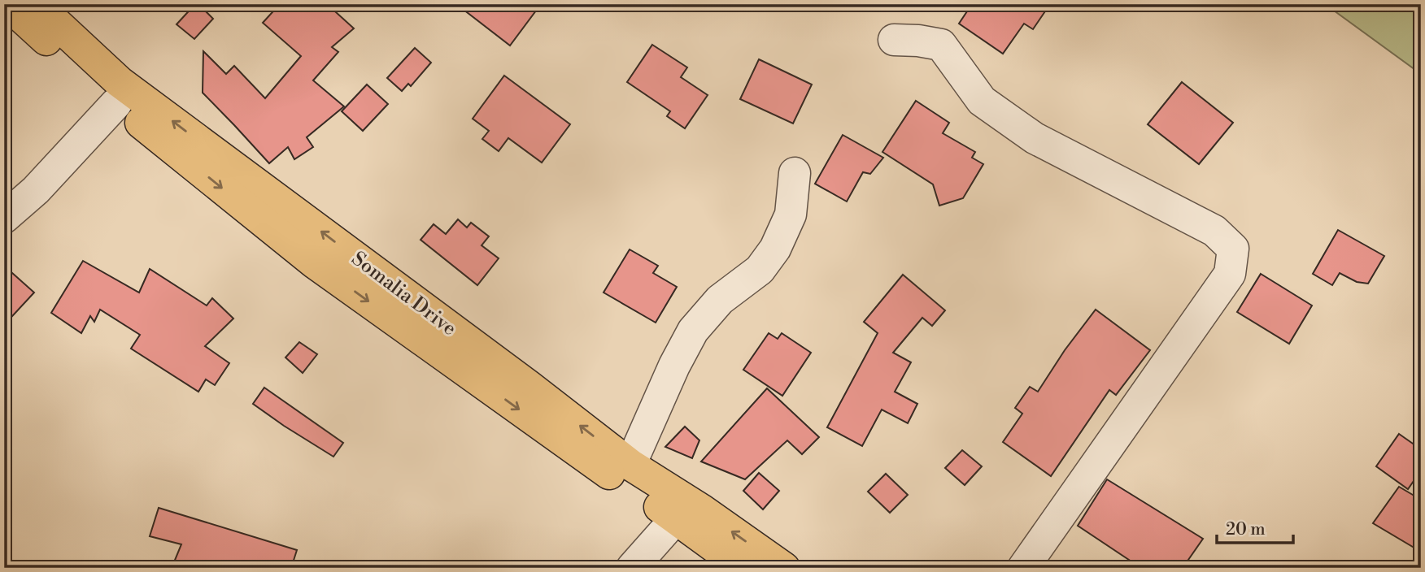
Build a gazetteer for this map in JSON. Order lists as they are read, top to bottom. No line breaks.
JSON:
{"streets":{"main road":["Somalia Drive"]},"scale_bar":"20 m"}
